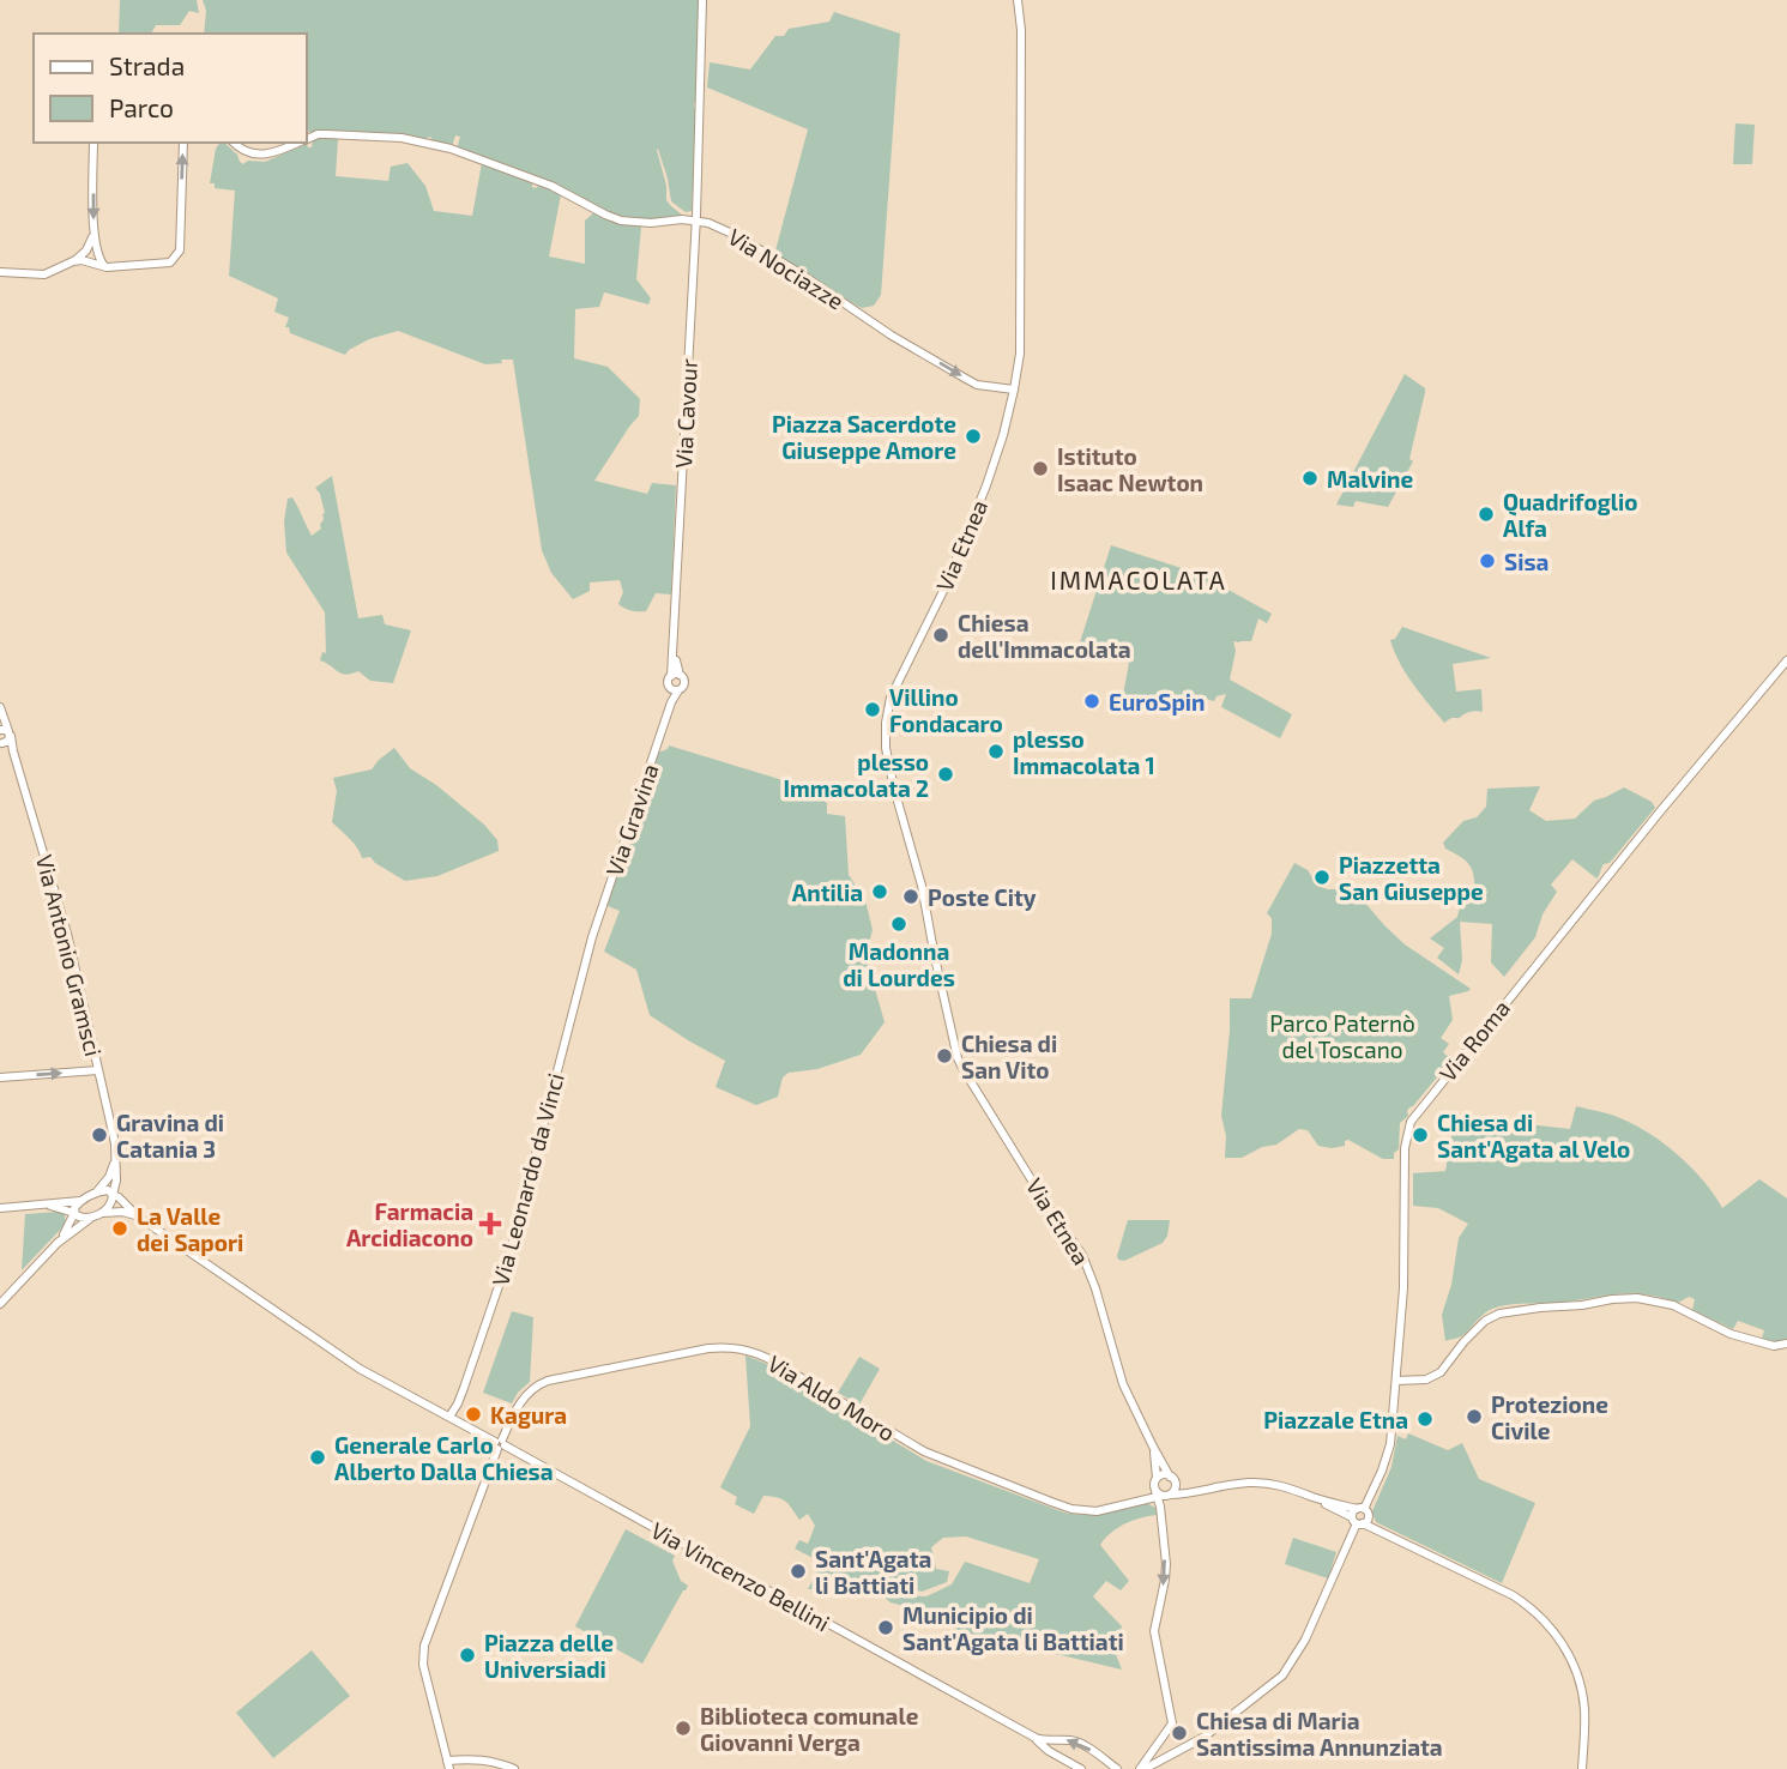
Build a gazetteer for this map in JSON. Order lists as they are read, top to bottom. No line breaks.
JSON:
{"streets":{"main road":["Via Nociazze","Via Cavour","Via Etnea","Via Gravina","Via Antonio Gramsci","Via Roma","Via Leonardo da Vinci","Via Aldo Moro","Via Vincenzo Bellini"]},"crossings":[["Via Nociazze","Via Cavour"],["Via Nociazze","Via Etnea"],["Via Gravina","Via Leonardo da Vinci"],["Via Antonio Gramsci","Via Vincenzo Bellini"],["Via Leonardo da Vinci","Via Vincenzo Bellini"],["Via Aldo Moro","Via Vincenzo Bellini"]],"one_way":["Via Nociazze"],"districts":["IMMACOLATA"],"parks":["Parco Paternò del Toscano"],"places":{"other":["Piazza Sacerdote Giuseppe Amore","Istituto Isaac Newton","Malvine","Quadrifoglio Alfa","Sisa","Chiesa dell'Immacolata","EuroSpin","Villino Fondacaro","plesso Immacolata 1","plesso Immacolata 2","Piazzetta San Giuseppe","Antilia","Poste City","Madonna di Lourdes","Chiesa di San Vito","Gravina di Catania 3","Chiesa di Sant'Agata al Velo","La Valle dei Sapori","Kagura","Protezione Civile","Piazzale Etna","Generale Carlo Alberto Dalla Chiesa","Sant'Agata li Battiati","Municipio di Sant'Agata li Battiati","Piazza delle Universiadi","Biblioteca comunale Giovanni Verga","Chiesa di Maria Santissima Annunziata"],"health":["Farmacia Arcidiacono"]},"legend":["Strada","Parco"]}
